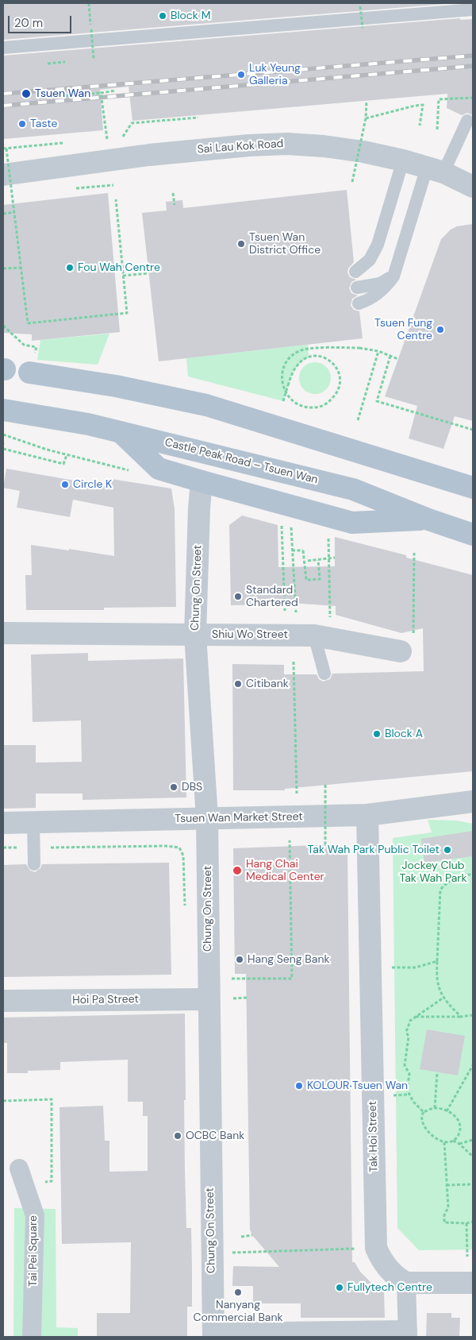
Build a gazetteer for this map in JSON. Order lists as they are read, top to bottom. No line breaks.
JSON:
{"streets":{"main road":["Castle Peak Road – Tsuen Wan"],"street":["Sai Lau Kok Road","Chung On Street","Shiu Wo Street","Tsuen Wan Market Street","Hoi Pa Street","Tak Hoi Street","Tai Pei Square"]},"crossings":[["Chung On Street","Shiu Wo Street"],["Chung On Street","Tsuen Wan Market Street"],["Chung On Street","Hoi Pa Street"],["Tsuen Wan Market Street","Tak Hoi Street"]],"parks":["Jockey Club Tak Wah Park"],"places":["Block M","Luk Yeung Galleria","Tsuen Wan","Taste","Tsuen Wan District Office","Fou Wah Centre","Tsuen Fung Centre","Circle K","Standard Chartered","Citibank","Block A","DBS","Tak Wah Park Public Toilet","Hang Chai Medical Center","Hang Seng Bank","KOLOUR‧Tsuen Wan","OCBC Bank","Fullytech Centre","Nanyang Commercial Bank"],"scale_bar":"20 m"}
